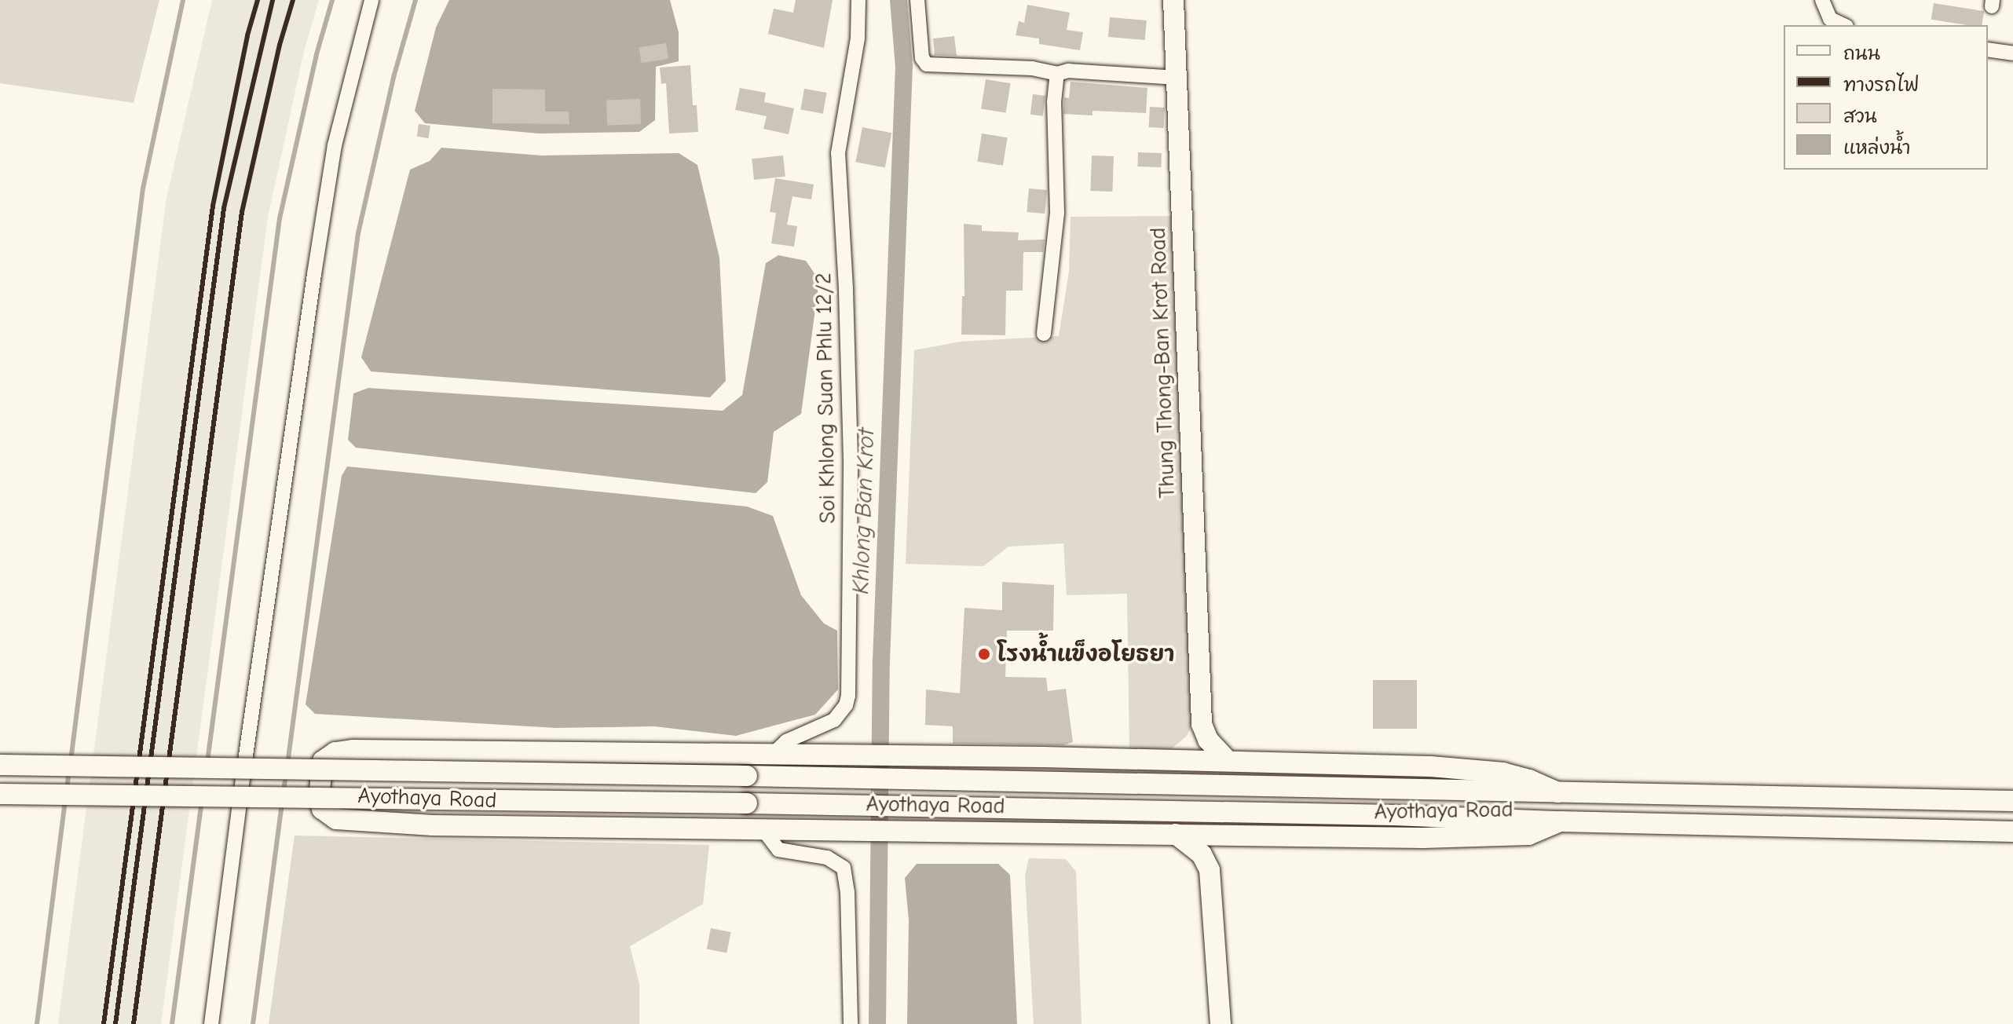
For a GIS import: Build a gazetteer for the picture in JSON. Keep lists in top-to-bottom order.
{
  "streets": {
    "main road": ["Thung Thong-Ban Krot Road", "Ayothaya Road"],
    "street": ["Soi Khlong Suan Phlu 12/2"]
  },
  "crossings": [
    ["Thung Thong-Ban Krot Road", "Ayothaya Road"],
    ["Soi Khlong Suan Phlu 12/2", "Ayothaya Road"]
  ],
  "water": ["Khlong Ban Krot"],
  "places": ["โรงน้ำแข็งอโยธยา"],
  "legend": [
    "ถนน",
    "ทางรถไฟ",
    "สวน",
    "แหล่งน้ำ"
  ]
}
